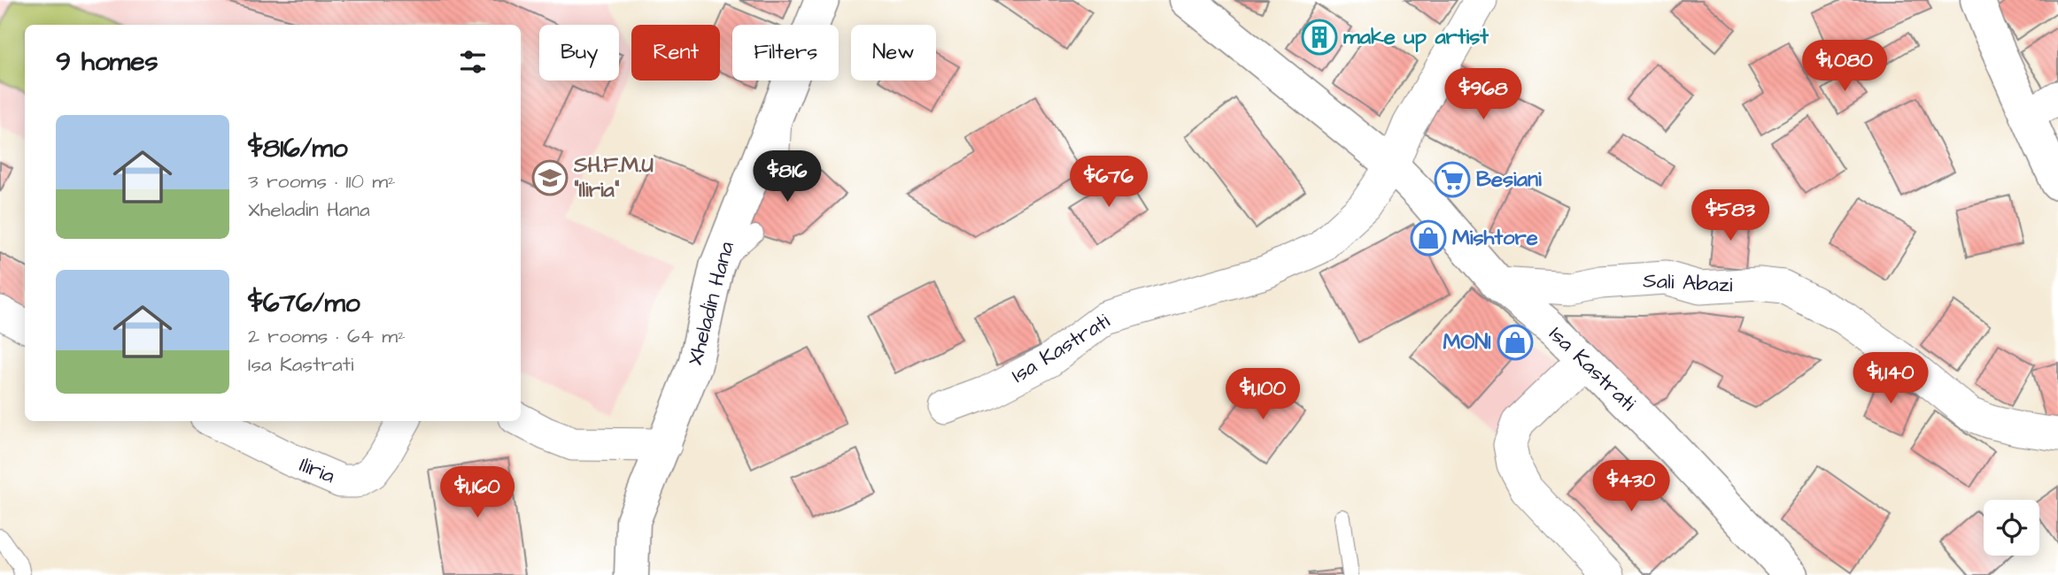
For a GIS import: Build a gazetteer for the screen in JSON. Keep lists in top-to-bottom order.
{
  "streets": {
    "street": [
      "Sali Abazi",
      "Xheladin Hana",
      "Isa Kastrati",
      "Iliria"
    ]
  },
  "crossings": [
    ["Sali Abazi", "Isa Kastrati"]
  ],
  "places": {
    "building": ["make up artist"],
    "school or university": ["SH.F.M.U \"Iliria\""],
    "supermarket": ["Besiani"],
    "shop": ["Mishtore", "MONI"]
  },
  "page": {
    "chip": [
      "Buy",
      "Rent",
      "Filters",
      "New"
    ],
    "heading": "9 homes",
    "price": [
      "$1,080",
      "$968",
      "$816",
      "$676",
      "$583",
      "$1,140",
      "$1,100",
      "$430",
      "$1,160"
    ],
    "list": [
      {
        "name": "$816/mo",
        "note": "3 rooms · 110 m² · Xheladin Hana"
      },
      {
        "name": "$676/mo",
        "note": "2 rooms · 64 m² · Isa Kastrati"
      }
    ]
  }
}
